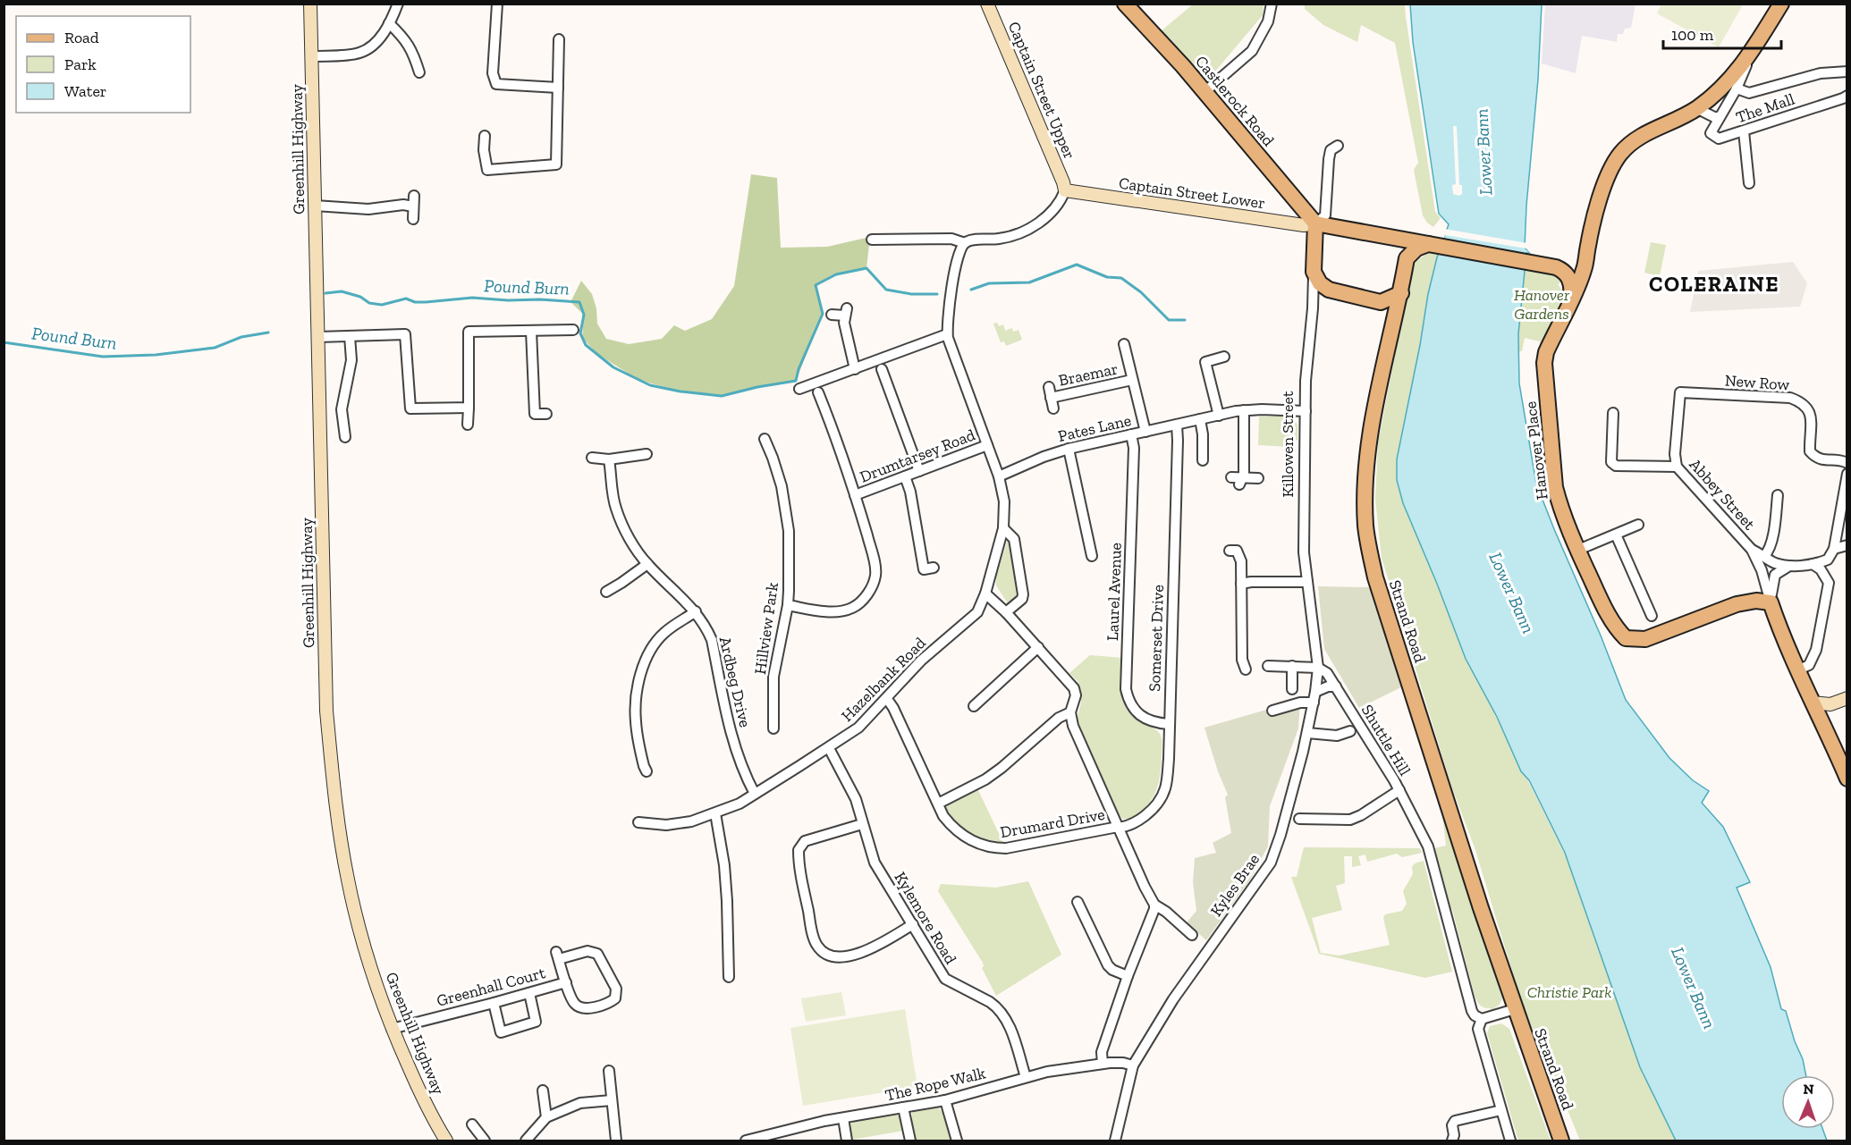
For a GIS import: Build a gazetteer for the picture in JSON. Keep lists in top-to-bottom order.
{
  "streets": {
    "main road": [
      "Captain Street Upper",
      "Castlerock Road",
      "Greenhill Highway",
      "Captain Street Lower",
      "Killowen Street",
      "Hanover Place",
      "Strand Road"
    ],
    "street": [
      "The Mall",
      "Braemar",
      "New Row",
      "Pates Lane",
      "Drumtarsey Road",
      "Abbey Street",
      "Laurel Avenue",
      "Hillview Park",
      "Somerset Drive",
      "Hazelbank Road",
      "Ardbeg Drive",
      "Shuttle Hill",
      "Drumard Drive",
      "Kyles Brae",
      "Kylemore Road",
      "Greenhall Court",
      "The Rope Walk"
    ]
  },
  "crossings": [
    ["Captain Street Upper", "Captain Street Lower"],
    ["Castlerock Road", "Captain Street Lower"],
    ["Castlerock Road", "Killowen Street"],
    ["Greenhill Highway", "Greenhall Court"],
    ["Captain Street Lower", "Killowen Street"],
    ["Braemar", "Pates Lane"],
    ["New Row", "Abbey Street"],
    ["Pates Lane", "Killowen Street"],
    ["Pates Lane", "Laurel Avenue"],
    ["Pates Lane", "Somerset Drive"],
    ["Pates Lane", "Hazelbank Road"],
    ["Killowen Street", "Shuttle Hill"],
    ["Killowen Street", "Kyles Brae"],
    ["Drumtarsey Road", "Hillview Park"],
    ["Drumtarsey Road", "Hazelbank Road"],
    ["Laurel Avenue", "Somerset Drive"],
    ["Somerset Drive", "Drumard Drive"],
    ["Hazelbank Road", "Ardbeg Drive"],
    ["Hazelbank Road", "Drumard Drive"],
    ["Hazelbank Road", "Kylemore Road"],
    ["Shuttle Hill", "Kyles Brae"],
    ["Kyles Brae", "The Rope Walk"],
    ["Kylemore Road", "The Rope Walk"]
  ],
  "districts": ["COLERAINE"],
  "water": ["Lower Bann", "Pound Burn"],
  "parks": ["Hanover Gardens", "Christie Park"],
  "legend": ["Road", "Park", "Water"],
  "scale_bar": "100 m",
  "north": "top"
}
